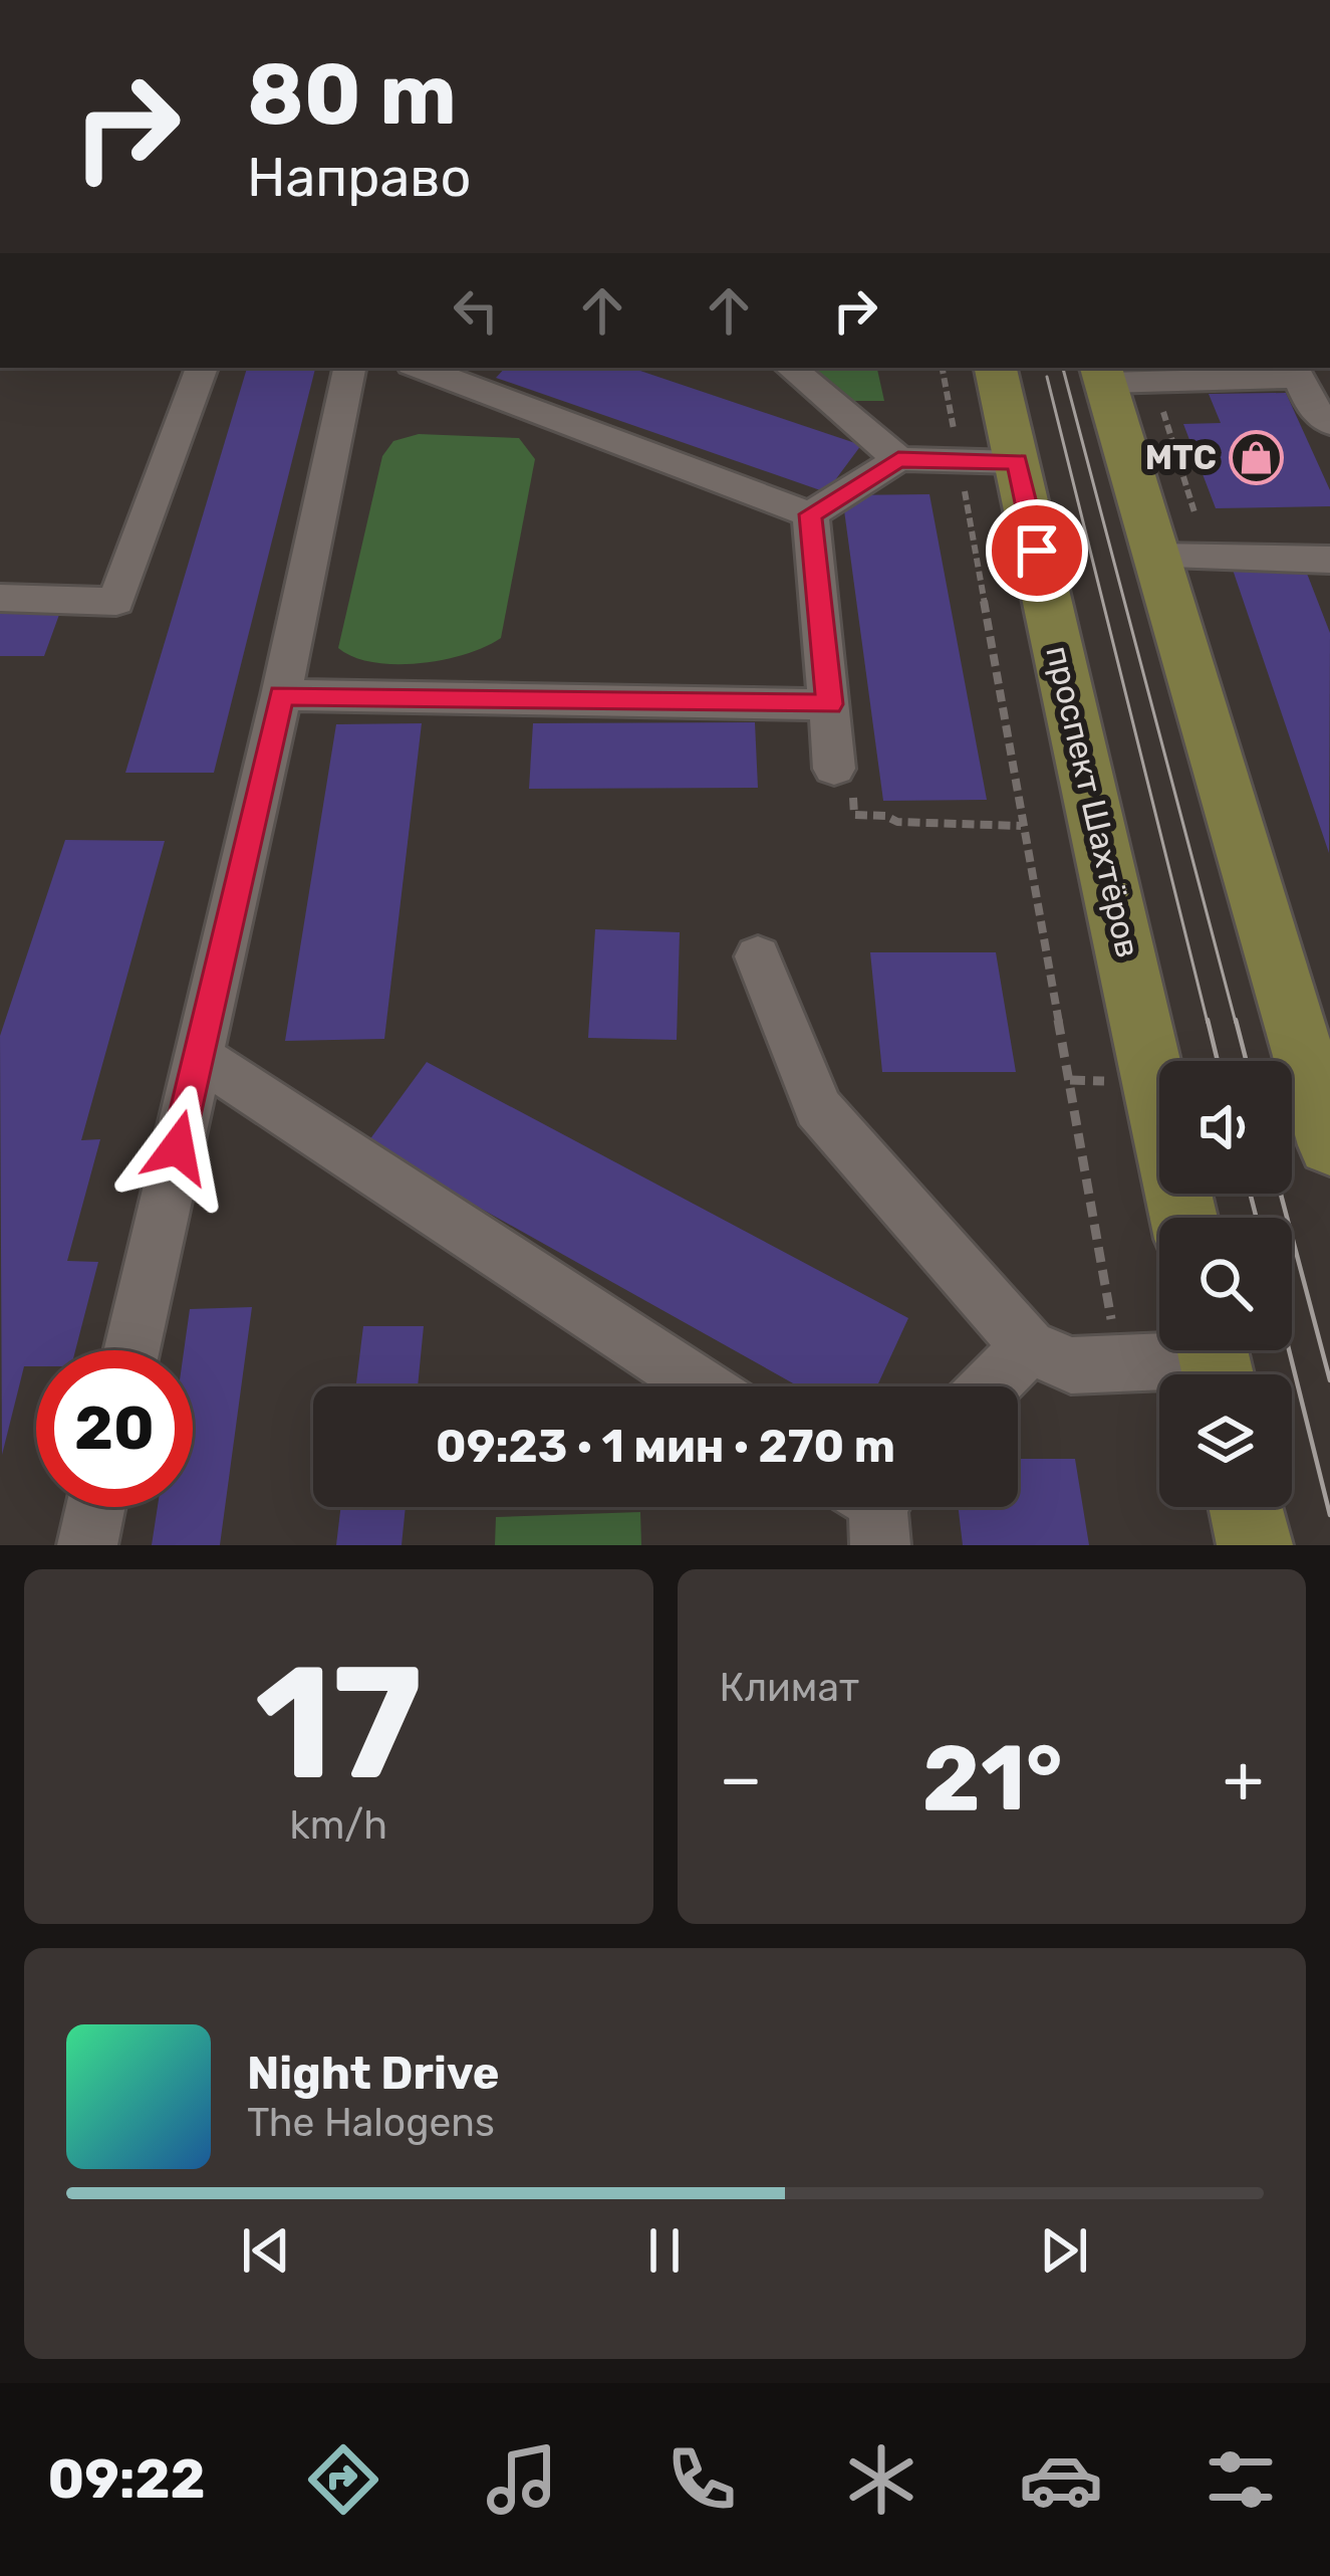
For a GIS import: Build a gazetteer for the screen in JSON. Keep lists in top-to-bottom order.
{
  "streets": {
    "main road": ["проспект Шахтёров"]
  },
  "places": {
    "shop": ["МТС"]
  },
  "page": {
    "turn": ["80 m", "Направо"],
    "limit": "20",
    "trip": "09:23 · 1 мин · 270 m",
    "tile": [
      ["17", "km/h"],
      "Климат"
    ],
    "heat": ["−", "21°", "+"],
    "song": ["Night Drive", "The Halogens"],
    "tabs": "09:22"
  }
}
